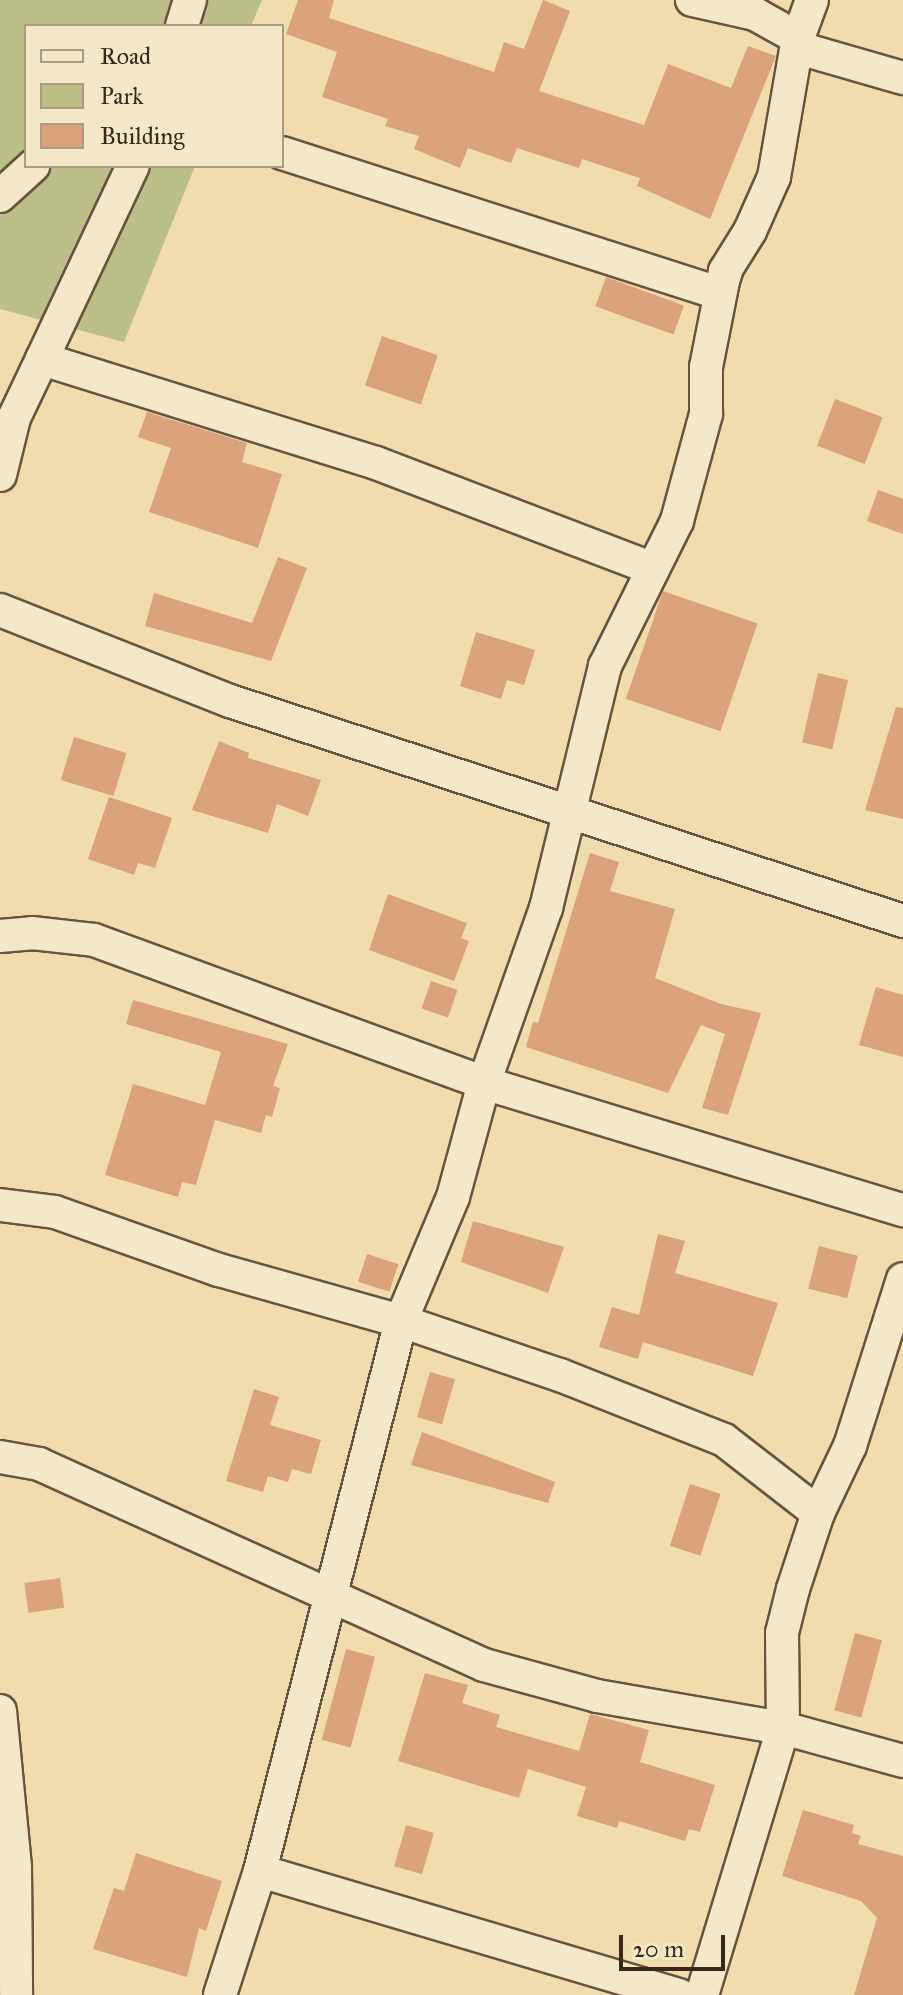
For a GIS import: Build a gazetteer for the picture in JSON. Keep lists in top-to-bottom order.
{
  "legend": ["Road", "Park", "Building"],
  "scale_bar": "20 m"
}
